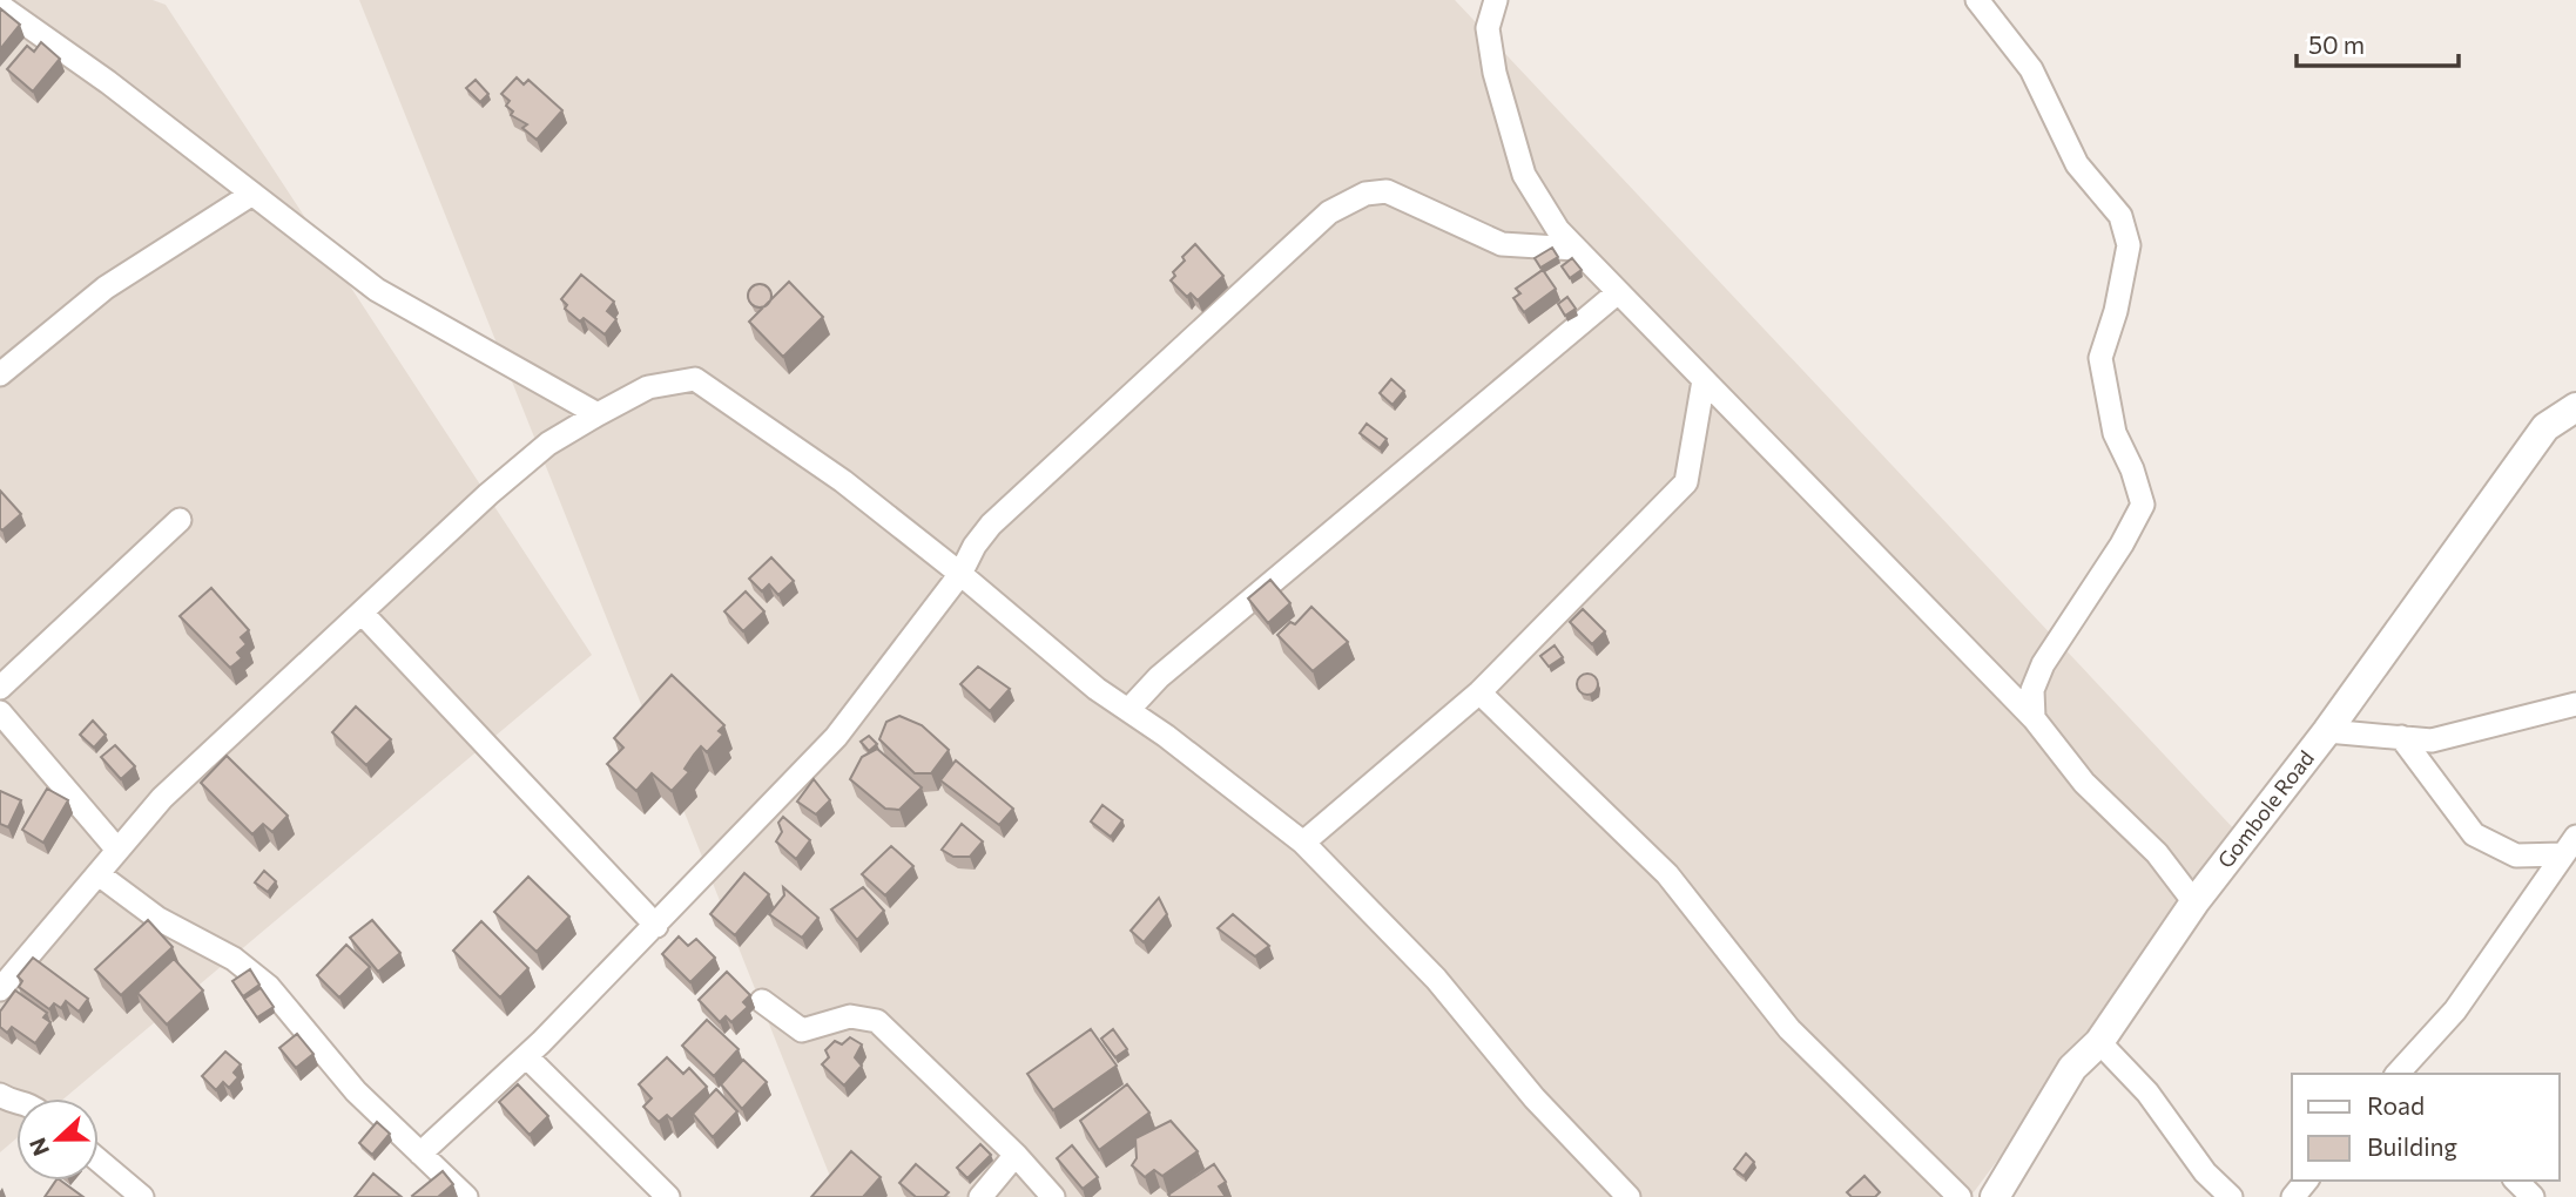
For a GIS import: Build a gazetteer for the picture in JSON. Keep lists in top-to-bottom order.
{
  "streets": {
    "street": ["Gombole Road"]
  },
  "legend": ["Road", "Building"],
  "scale_bar": "50 m",
  "north": "left"
}
